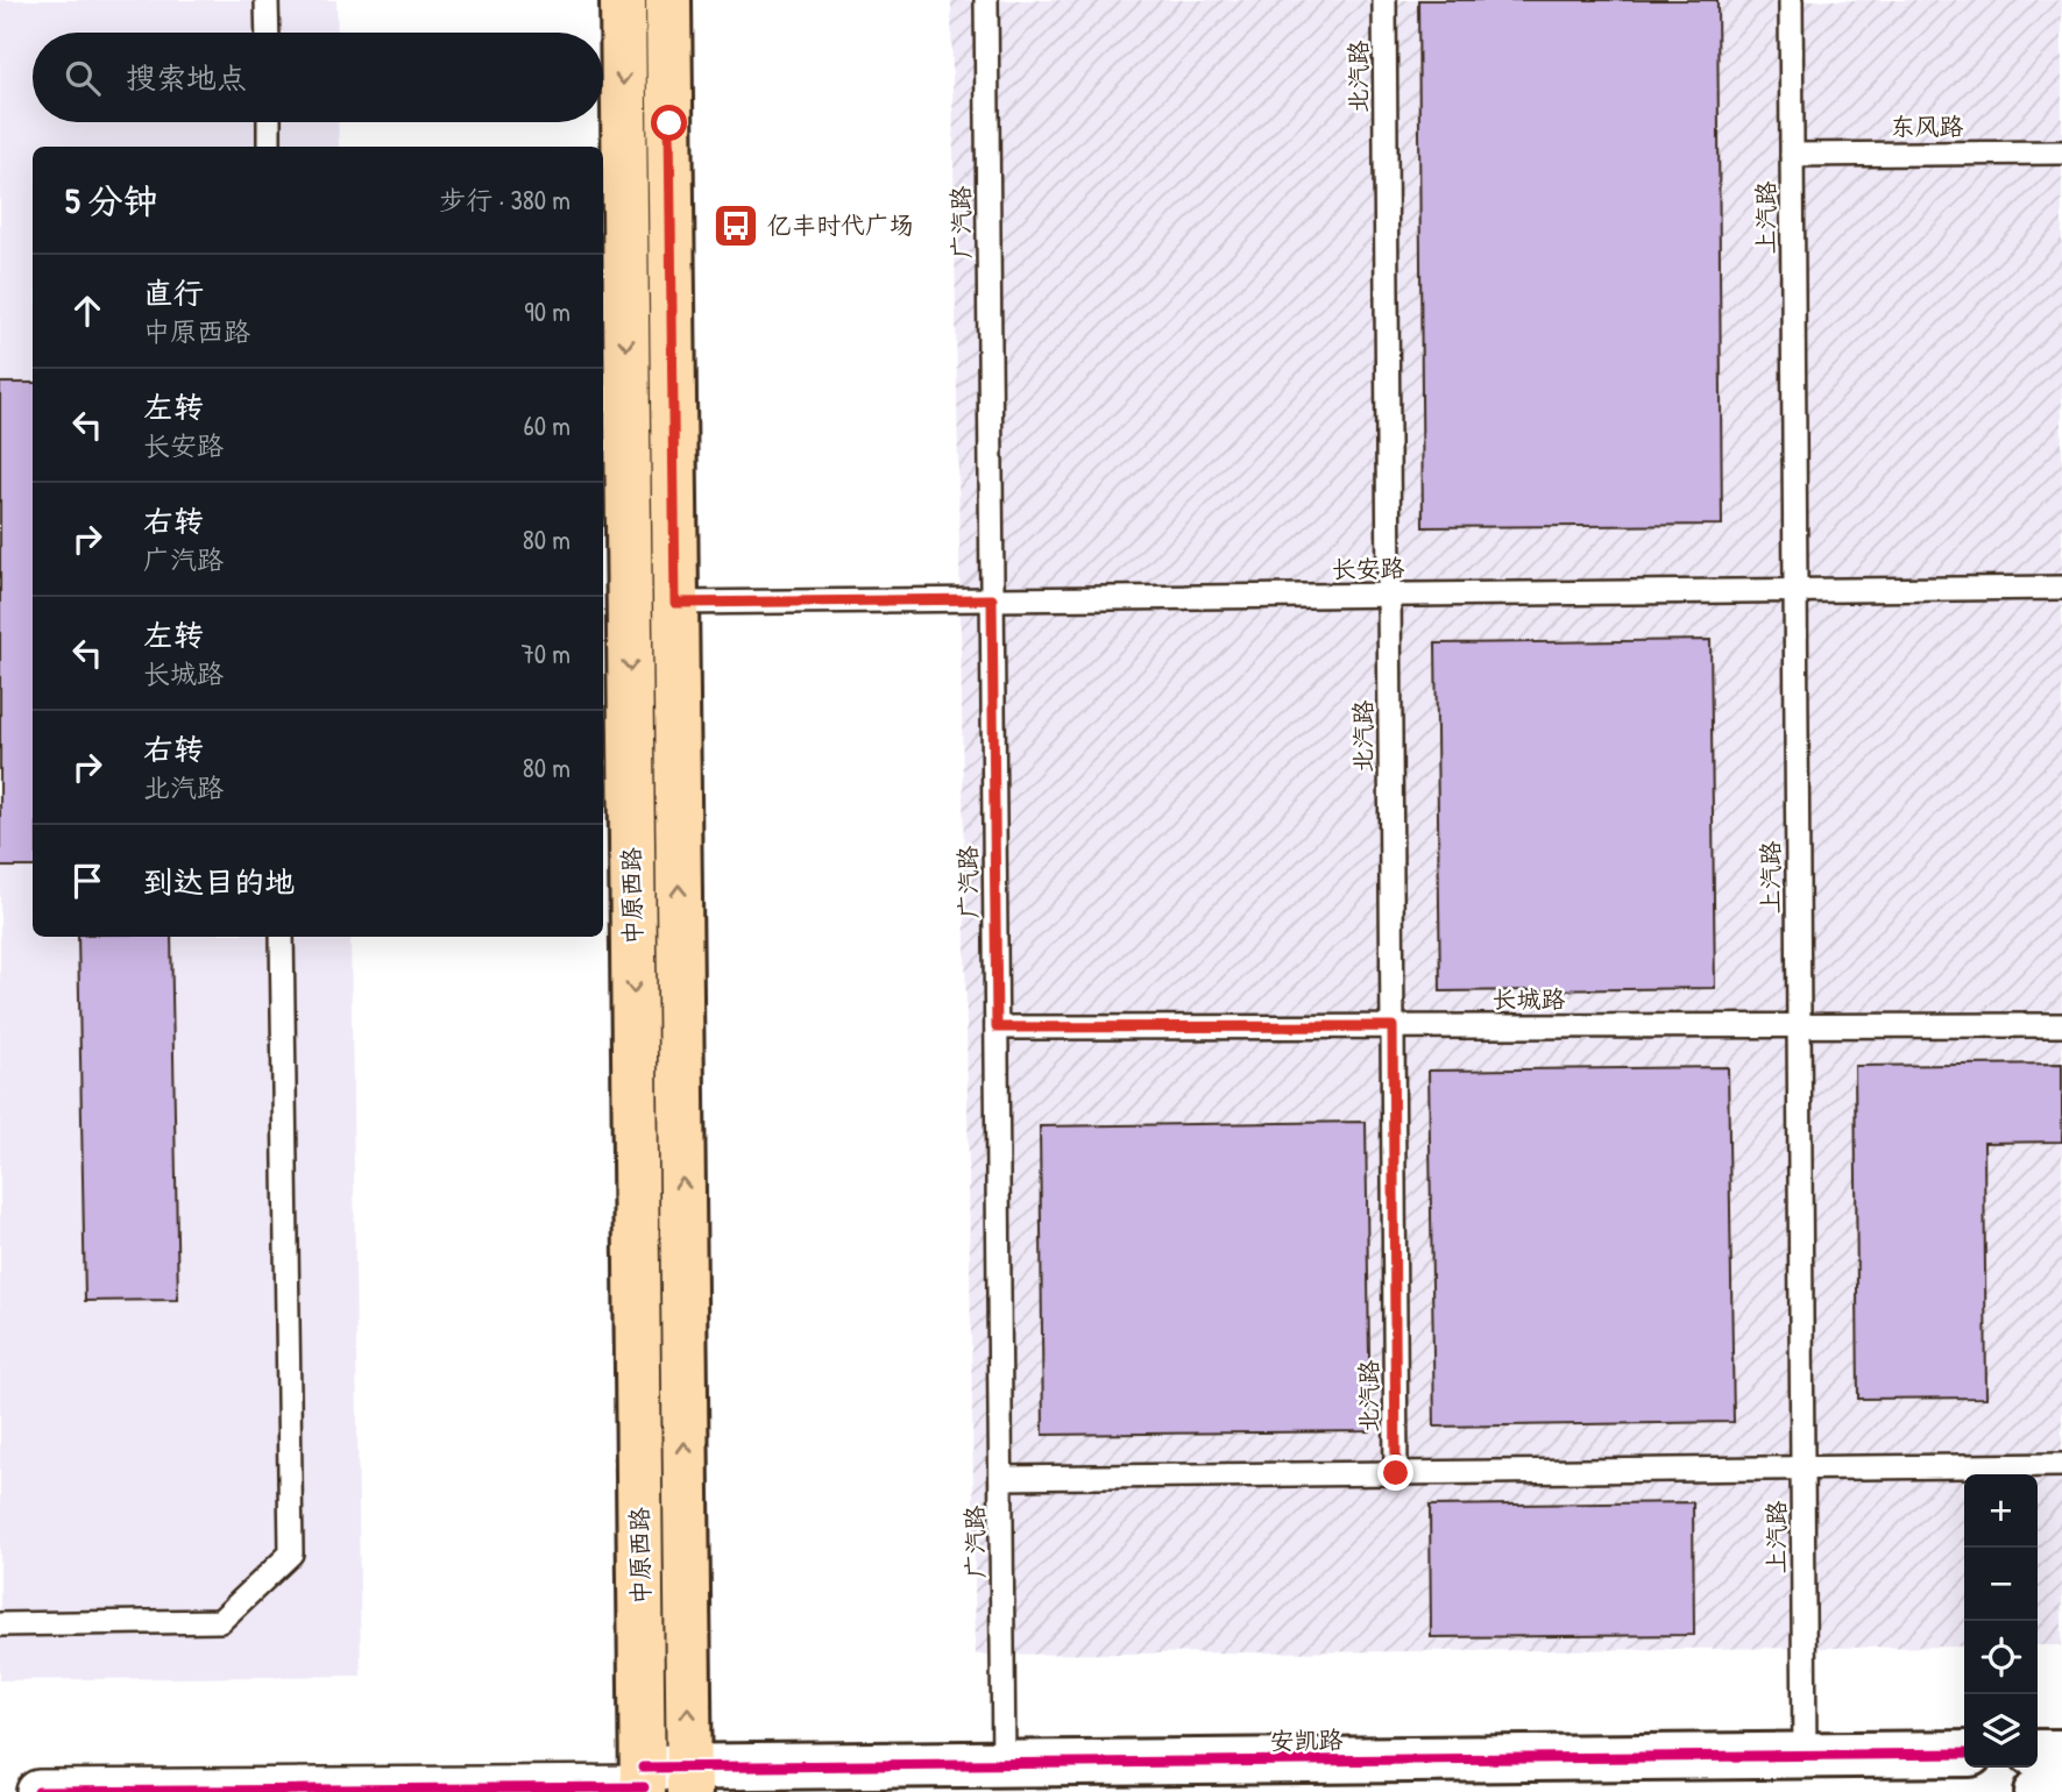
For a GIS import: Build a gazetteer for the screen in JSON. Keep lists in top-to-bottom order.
{
  "streets": {
    "main road": ["中原西路"],
    "street": ["安凯路"],
    "lane": [
      "北汽路",
      "东风路",
      "上汽路",
      "广汽路",
      "长安路",
      "长城路"
    ]
  },
  "crossings": [
    ["北汽路", "长安路"],
    ["北汽路", "长城路"],
    ["东风路", "上汽路"],
    ["上汽路", "长安路"],
    ["上汽路", "长城路"],
    ["上汽路", "安凯路"],
    ["广汽路", "长安路"],
    ["广汽路", "长城路"],
    ["广汽路", "安凯路"],
    ["长安路", "中原西路"],
    ["中原西路", "安凯路"]
  ],
  "places": {
    "bus stop": ["亿丰时代广场"]
  },
  "page": {
    "search": "搜索地点",
    "heading": ["5 分钟", "步行 · 380 m"],
    "list": [
      ["直行", "中原西路", "90 m"],
      ["左转", "长安路", "60 m"],
      ["右转", "广汽路", "80 m"],
      ["左转", "长城路", "70 m"],
      ["右转", "北汽路", "80 m"],
      "到达目的地"
    ],
    "map_buttons": ["+", "−"]
  }
}
